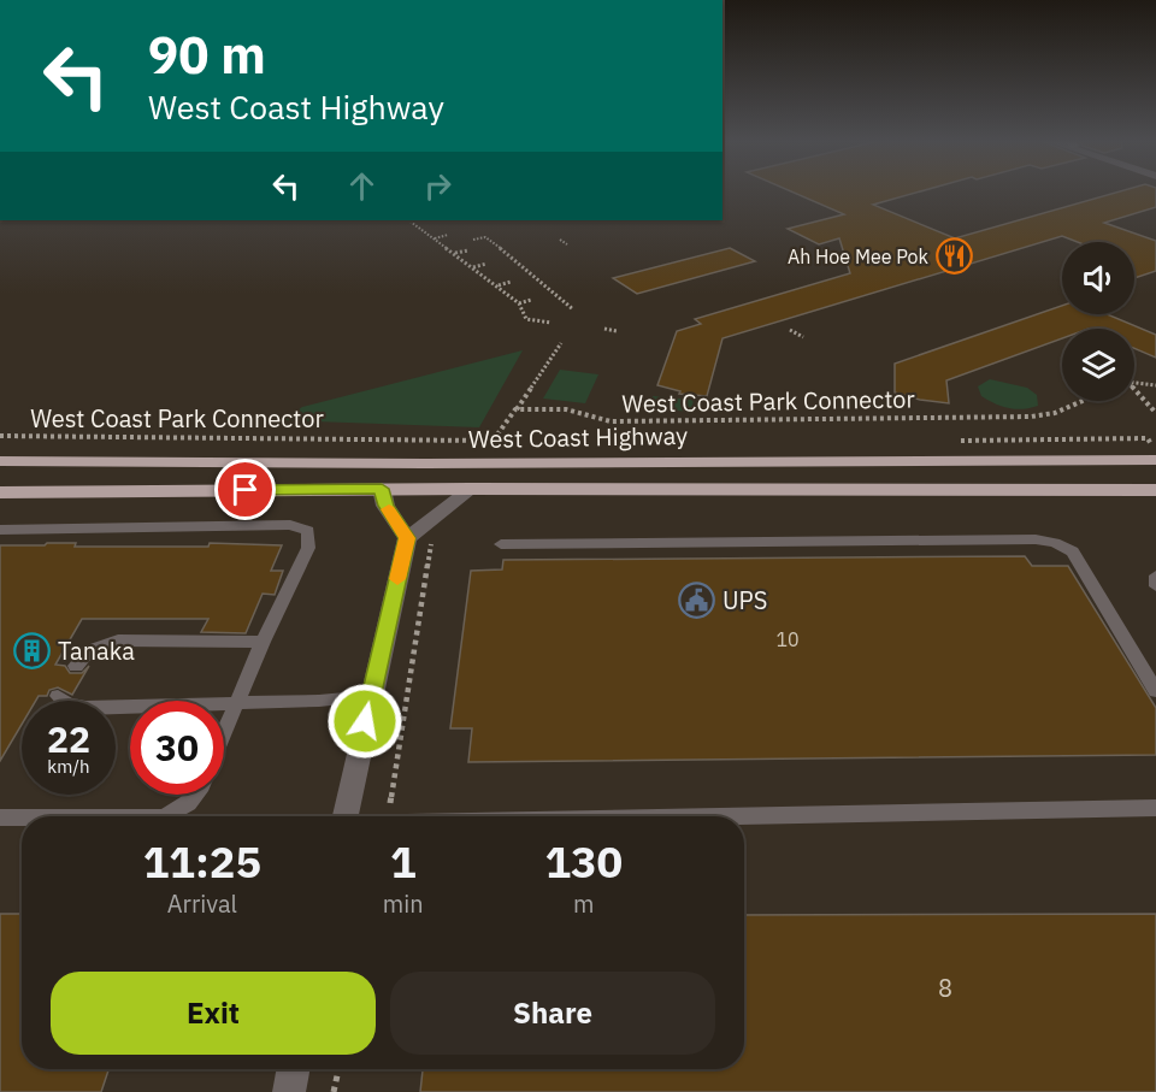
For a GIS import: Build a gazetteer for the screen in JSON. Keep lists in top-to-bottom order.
{
  "streets": {
    "highway": ["West Coast Highway"],
    "path": ["West Coast Park Connector"]
  },
  "places": {
    "restaurant": ["Ah Hoe Mee Pok"],
    "public building": ["UPS"],
    "building": ["Tanaka"]
  },
  "house_numbers": ["10", "8"],
  "page": {
    "turn": ["90 m", "West Coast Highway"],
    "speed": "22 km/h",
    "limit": "30",
    "eta": [
      "11:25",
      "Arrival",
      "1",
      "min",
      "130",
      "m"
    ],
    "buttons": ["Exit", "Share"]
  }
}
